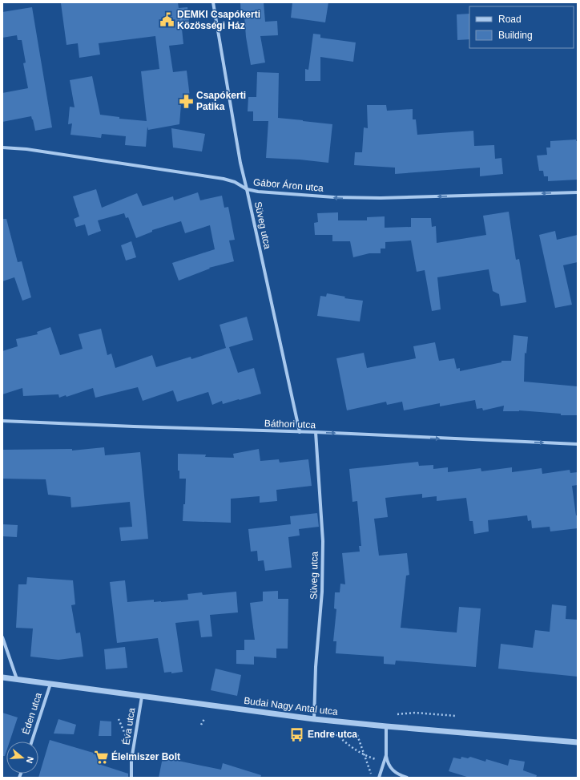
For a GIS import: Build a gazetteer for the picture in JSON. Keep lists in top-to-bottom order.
{
  "streets": {
    "street": [
      "Gábor Áron utca",
      "Süveg utca",
      "Báthori utca",
      "Budai Nagy Antal utca",
      "Éden utca",
      "Éva utca"
    ]
  },
  "crossings": [
    ["Gábor Áron utca", "Süveg utca"],
    ["Süveg utca", "Báthori utca"],
    ["Süveg utca", "Budai Nagy Antal utca"],
    ["Budai Nagy Antal utca", "Éden utca"],
    ["Budai Nagy Antal utca", "Éva utca"]
  ],
  "one_way": ["Gábor Áron utca", "Báthori utca"],
  "places": {
    "public building": ["DEMKI Csapókerti Közösségi Ház"],
    "pharmacy": ["Csapókerti Patika"],
    "bus stop": ["Endre utca"],
    "supermarket": ["Élelmiszer Bolt"]
  },
  "legend": ["Road", "Building"],
  "north": "right"
}
